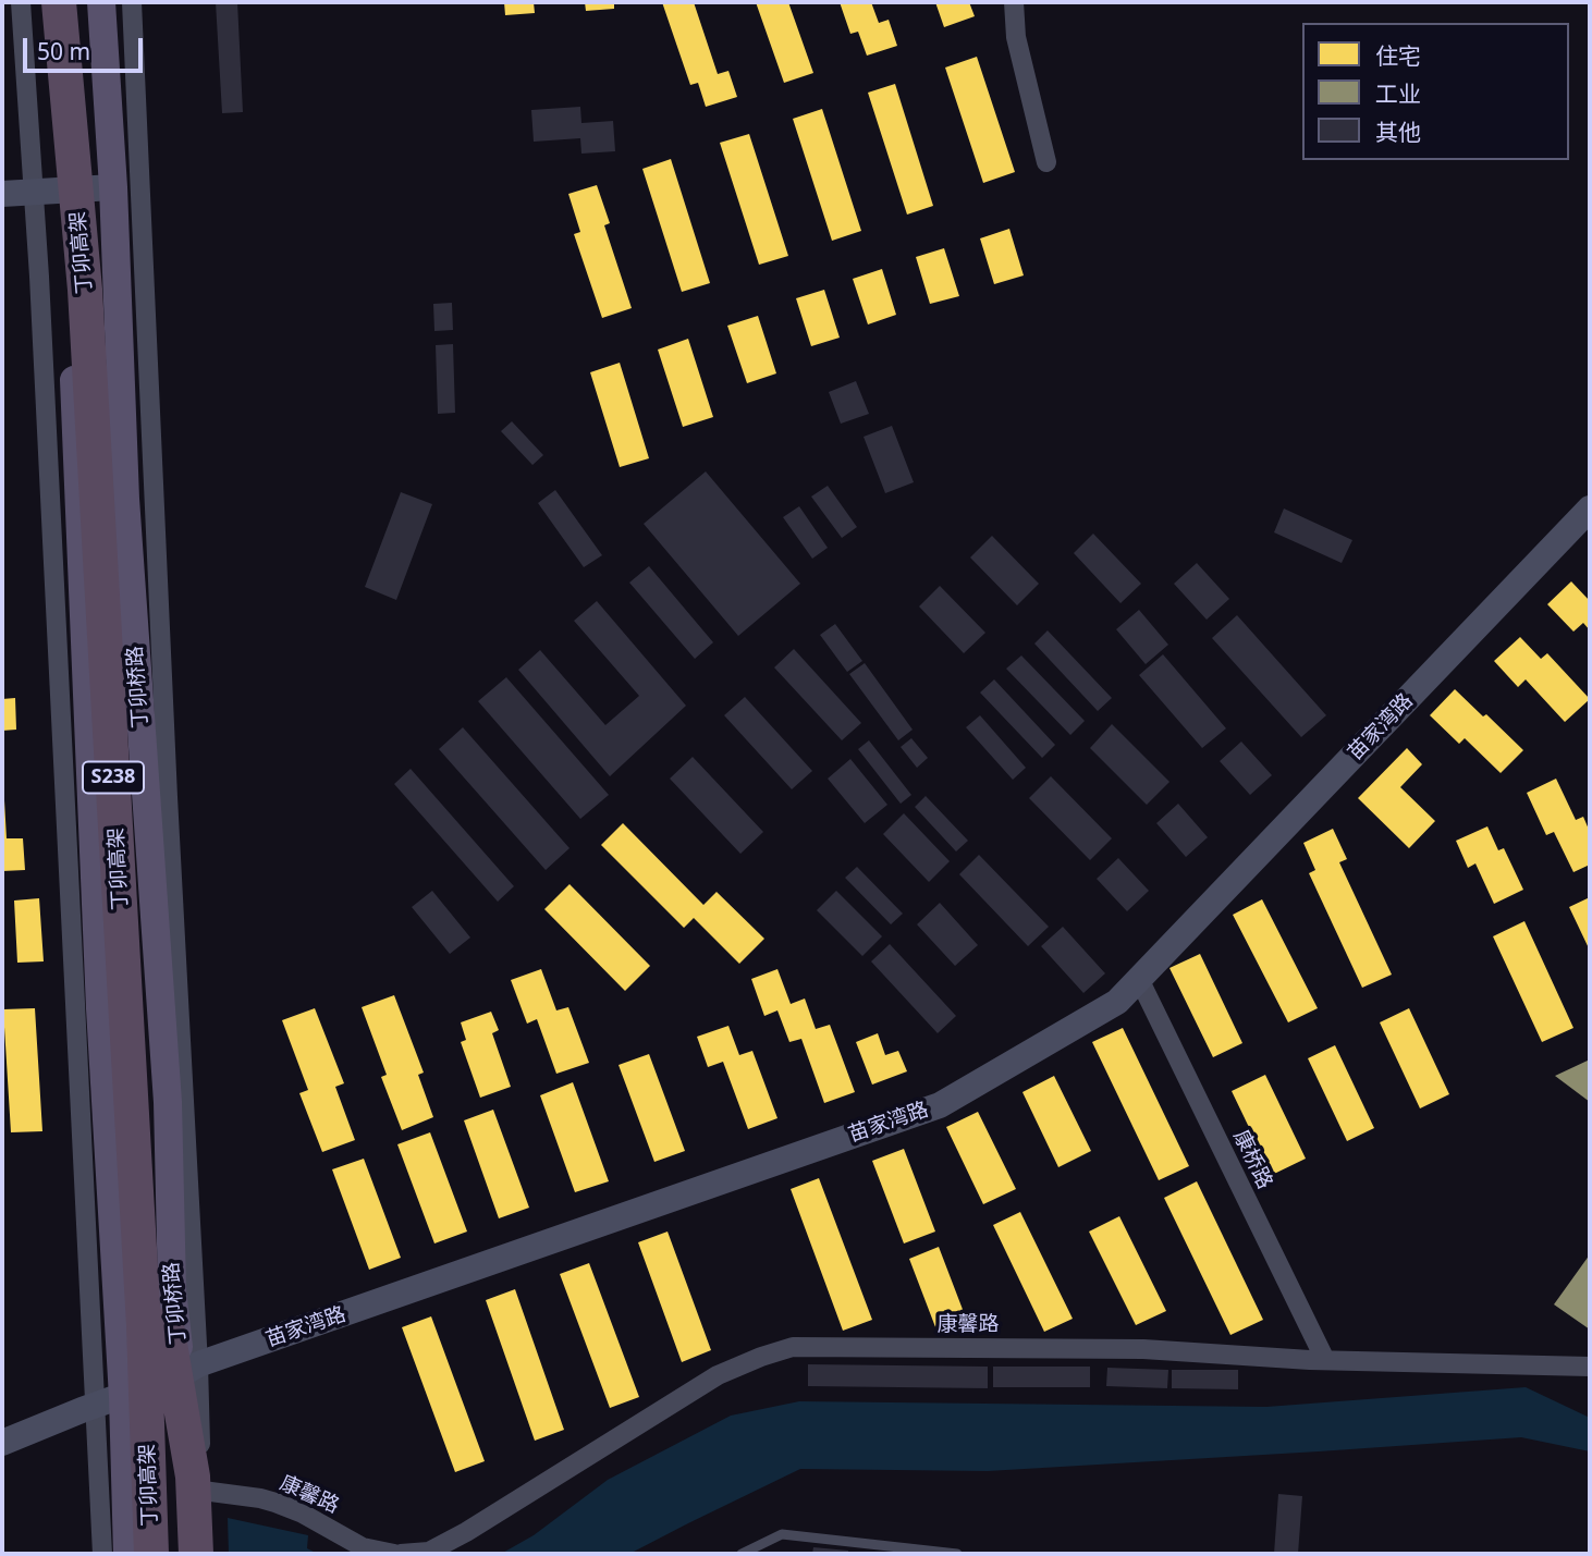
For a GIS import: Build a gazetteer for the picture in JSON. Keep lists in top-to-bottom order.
{
  "streets": {
    "highway": ["丁卯高架", "S238"],
    "main road": ["丁卯桥路"],
    "street": ["苗家湾路", "康桥路", "康馨路"]
  },
  "crossings": [
    ["丁卯高架", "丁卯桥路"],
    ["丁卯桥路", "苗家湾路"],
    ["苗家湾路", "S238"],
    ["苗家湾路", "康桥路"],
    ["康桥路", "康馨路"]
  ],
  "legend": ["住宅", "工业", "其他"],
  "scale_bar": "50 m"
}
